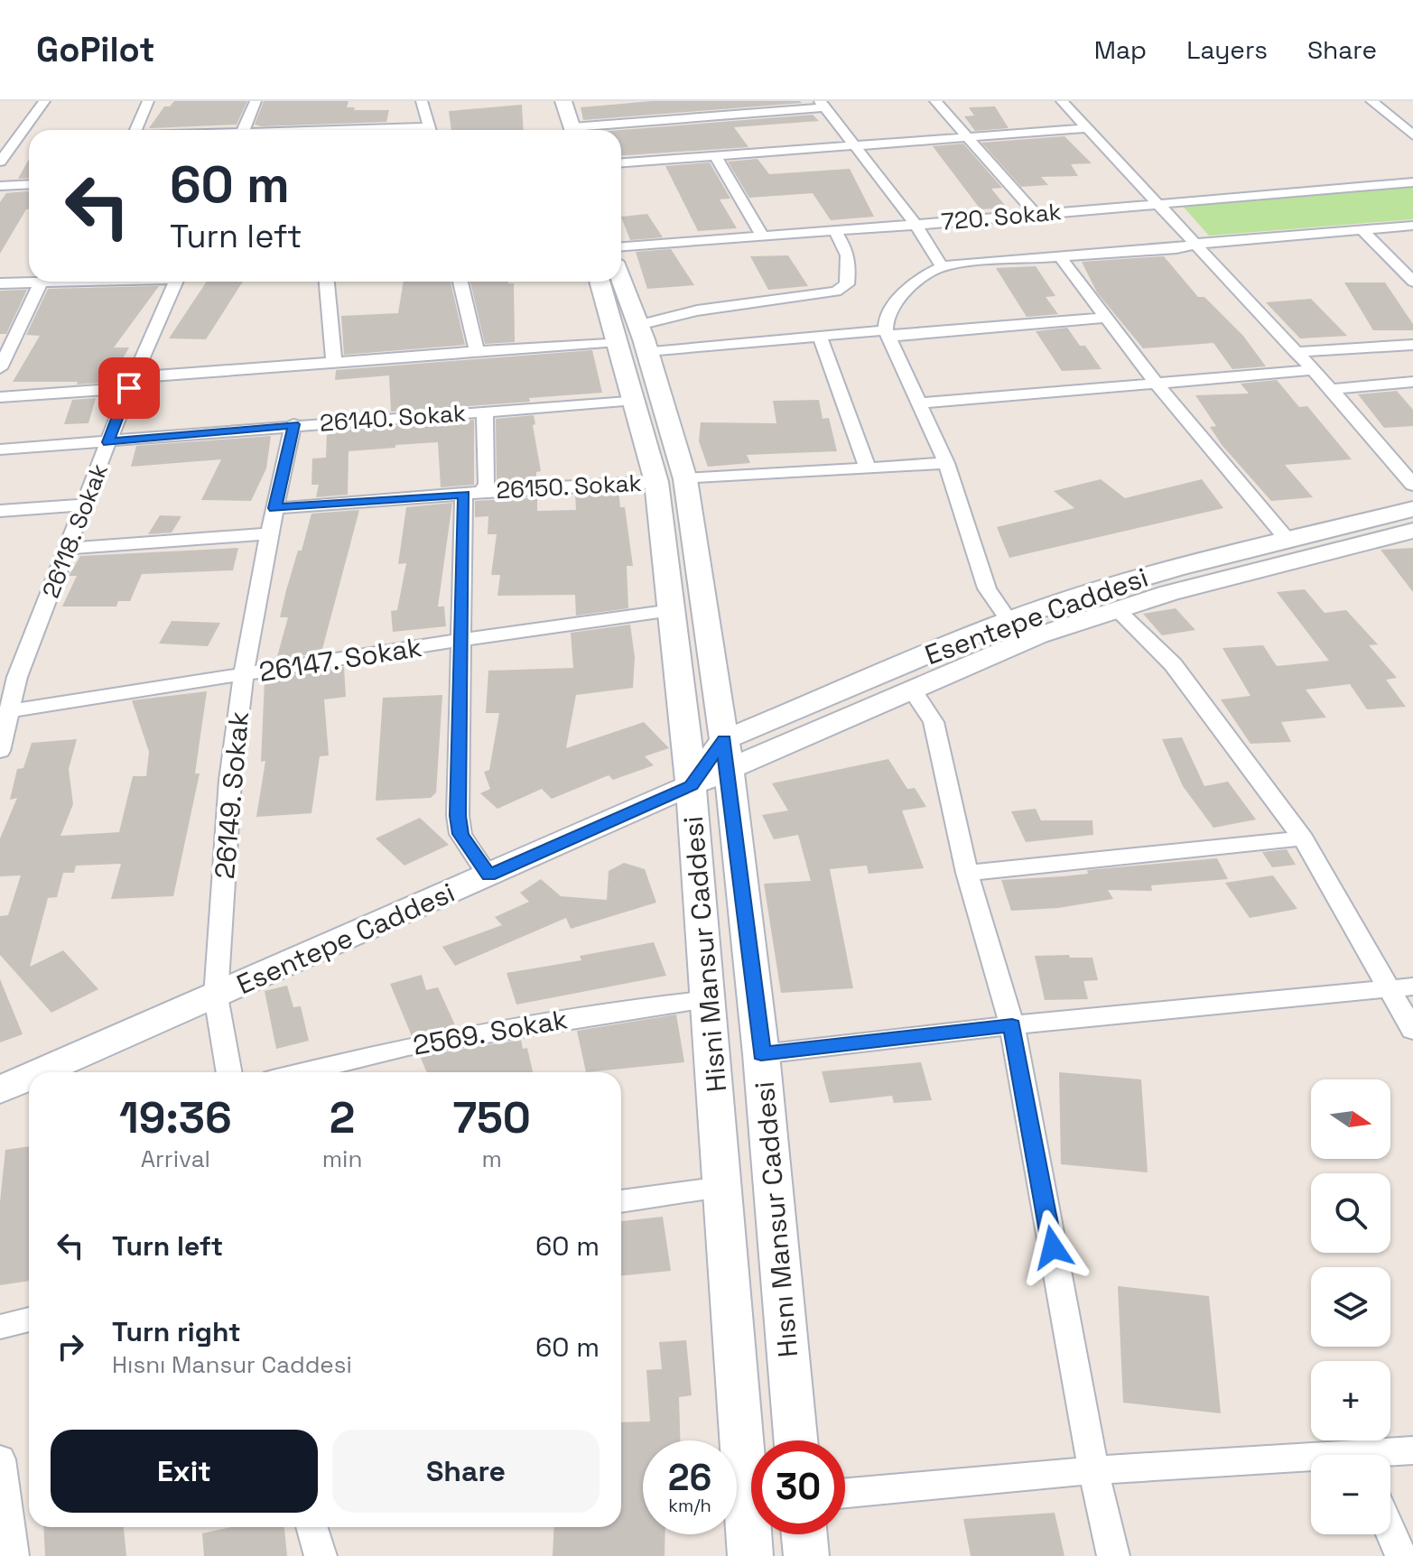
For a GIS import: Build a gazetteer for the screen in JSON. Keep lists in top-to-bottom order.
{
  "streets": {
    "main road": ["Esentepe Caddesi", "Hisni Mansur Caddesi", "Hısnı Mansur Caddesi"],
    "street": [
      "720. Sokak",
      "26140. Sokak",
      "26150. Sokak",
      "26118. Sokak",
      "26147. Sokak",
      "26149. Sokak",
      "2569. Sokak"
    ]
  },
  "crossings": [
    ["26140. Sokak", "26118. Sokak"],
    ["26140. Sokak", "26149. Sokak"],
    ["26140. Sokak", "Hisni Mansur Caddesi"],
    ["26150. Sokak", "26149. Sokak"],
    ["26150. Sokak", "Hisni Mansur Caddesi"],
    ["26150. Sokak", "Hısnı Mansur Caddesi"],
    ["26118. Sokak", "26147. Sokak"],
    ["Esentepe Caddesi", "26149. Sokak"],
    ["Esentepe Caddesi", "Hisni Mansur Caddesi"],
    ["Esentepe Caddesi", "Hısnı Mansur Caddesi"],
    ["26147. Sokak", "26149. Sokak"],
    ["26147. Sokak", "Hisni Mansur Caddesi"],
    ["Hisni Mansur Caddesi", "2569. Sokak"],
    ["Hisni Mansur Caddesi", "Hısnı Mansur Caddesi"]
  ],
  "north": "right",
  "page": {
    "header": "GoPilot",
    "nav": ["Map", "Layers", "Share"],
    "turn": ["60 m", "Turn left"],
    "eta": [
      "19:36",
      "Arrival",
      "2",
      "min",
      "750",
      "m"
    ],
    "map_buttons": ["+", "−"],
    "list": [
      {
        "name": "Turn left",
        "value": "60 m"
      },
      {
        "name": "Turn right",
        "note": "Hısnı Mansur Caddesi",
        "value": "60 m"
      }
    ],
    "buttons": ["Exit", "Share"],
    "speed": "26 km/h",
    "limit": "30"
  }
}
